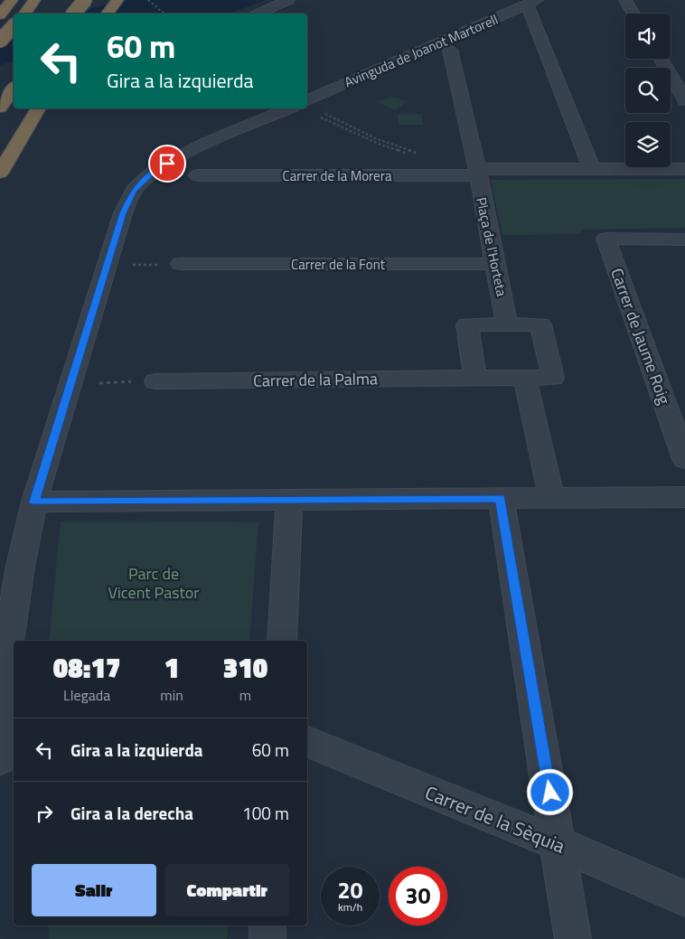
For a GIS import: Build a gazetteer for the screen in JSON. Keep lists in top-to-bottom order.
{
  "streets": {
    "street": [
      "Avinguda de Joanot Martorell",
      "Carrer de la Morera",
      "Plaça de l'Horteta",
      "Carrer de la Font",
      "Carrer de Jaume Roig",
      "Carrer de la Palma",
      "Carrer de la Sèquia"
    ]
  },
  "crossings": [
    ["Carrer de la Morera", "Plaça de l'Horteta"],
    ["Plaça de l'Horteta", "Carrer de la Font"]
  ],
  "parks": ["Parc de Vicent Pastor"],
  "page": {
    "turn": ["60 m", "Gira a la izquierda"],
    "eta": [
      "08:17",
      "Llegada",
      "1",
      "min",
      "310",
      "m"
    ],
    "list": [
      {
        "name": "Gira a la izquierda",
        "value": "60 m"
      },
      {
        "name": "Gira a la derecha",
        "value": "100 m"
      }
    ],
    "buttons": ["Salir", "Compartir"],
    "speed": "20 km/h",
    "limit": "30"
  }
}
